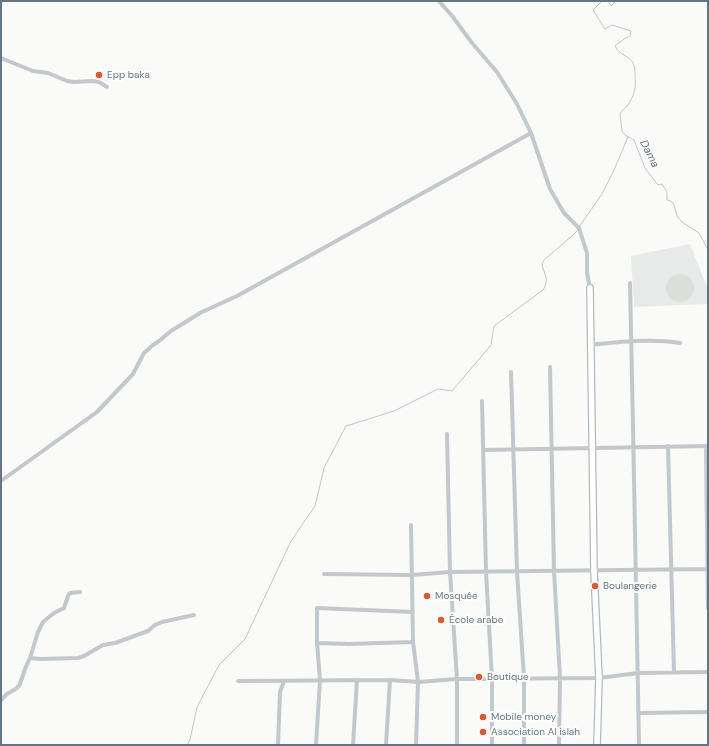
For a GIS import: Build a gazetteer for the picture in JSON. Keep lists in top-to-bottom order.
{
  "water": ["Dama"],
  "places": [
    "Epp baka",
    "Boulangerie",
    "Mosquée",
    "École arabe",
    "Boutique",
    "Mobile money",
    "Association Al islah"
  ]
}
